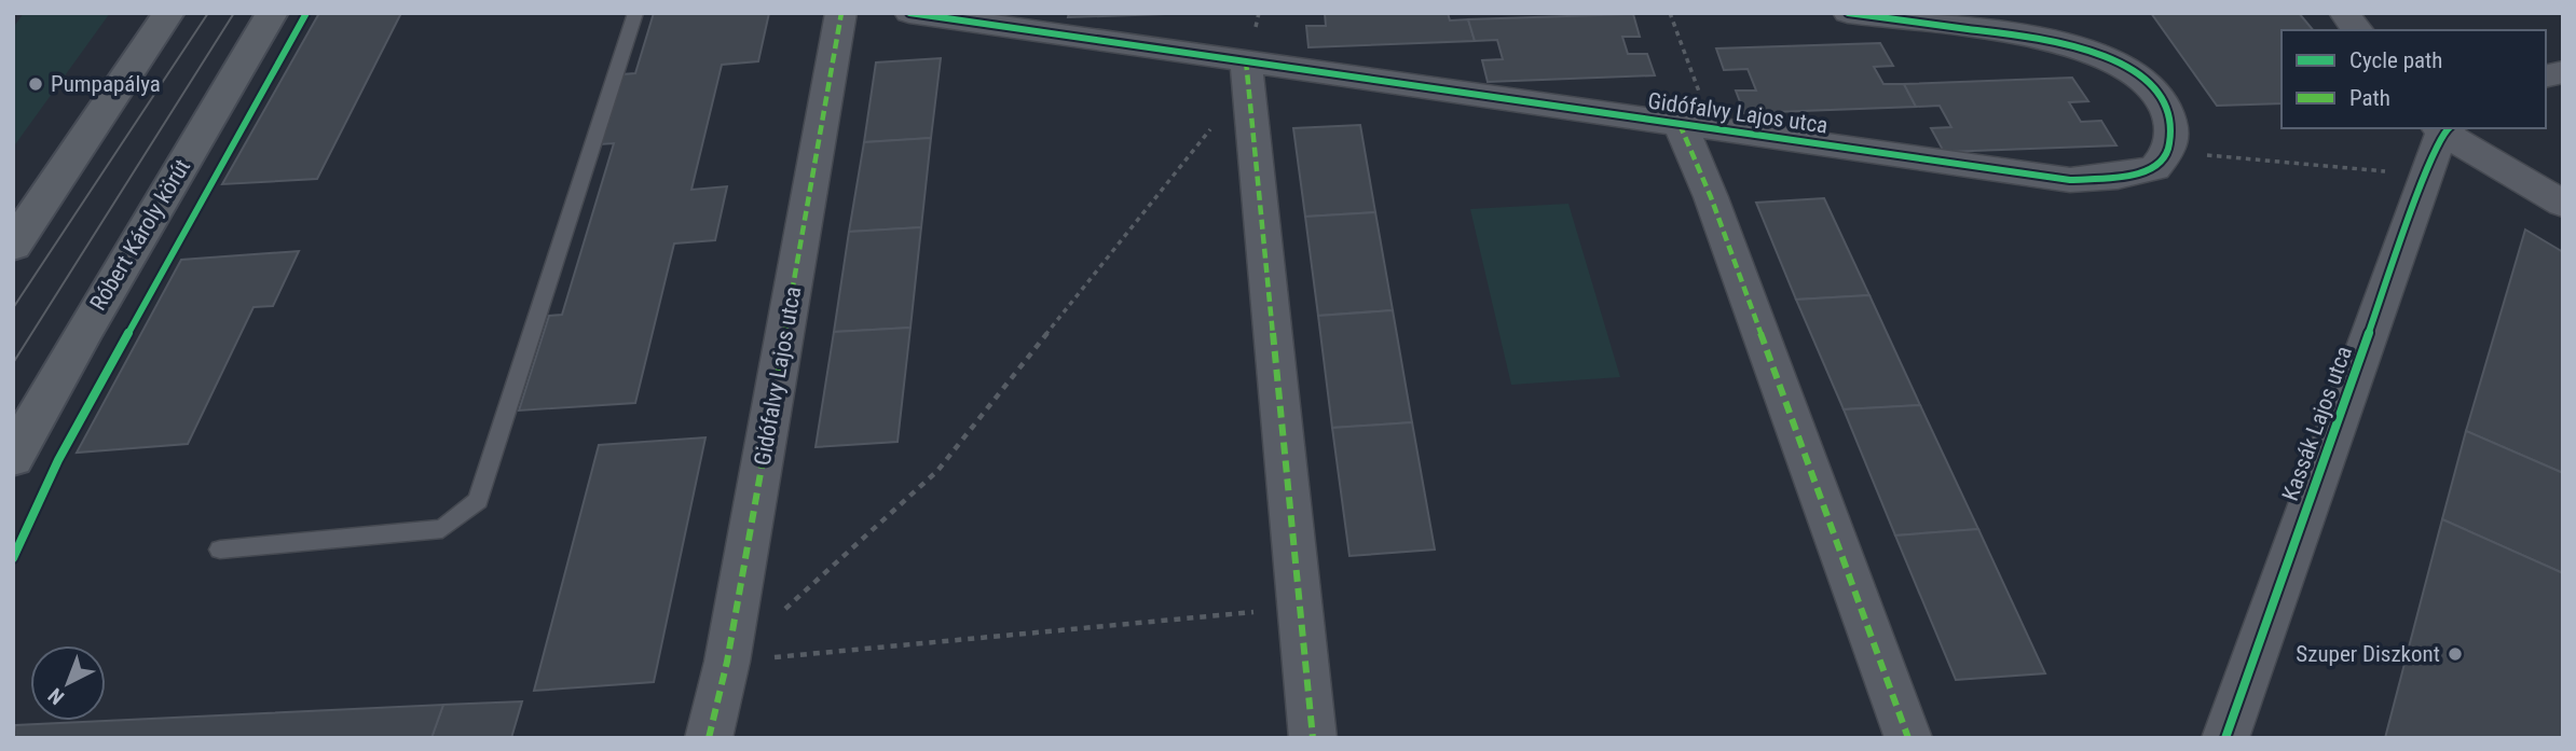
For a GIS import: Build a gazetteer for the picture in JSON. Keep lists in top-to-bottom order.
{
  "streets": {
    "main road": ["Róbert Károly körút"],
    "street": ["Gidófalvy Lajos utca", "Kassák Lajos utca"]
  },
  "places": ["Pumpapálya", "Szuper Diszkont"],
  "legend": ["Cycle path", "Path"],
  "north": "bottom left"
}
